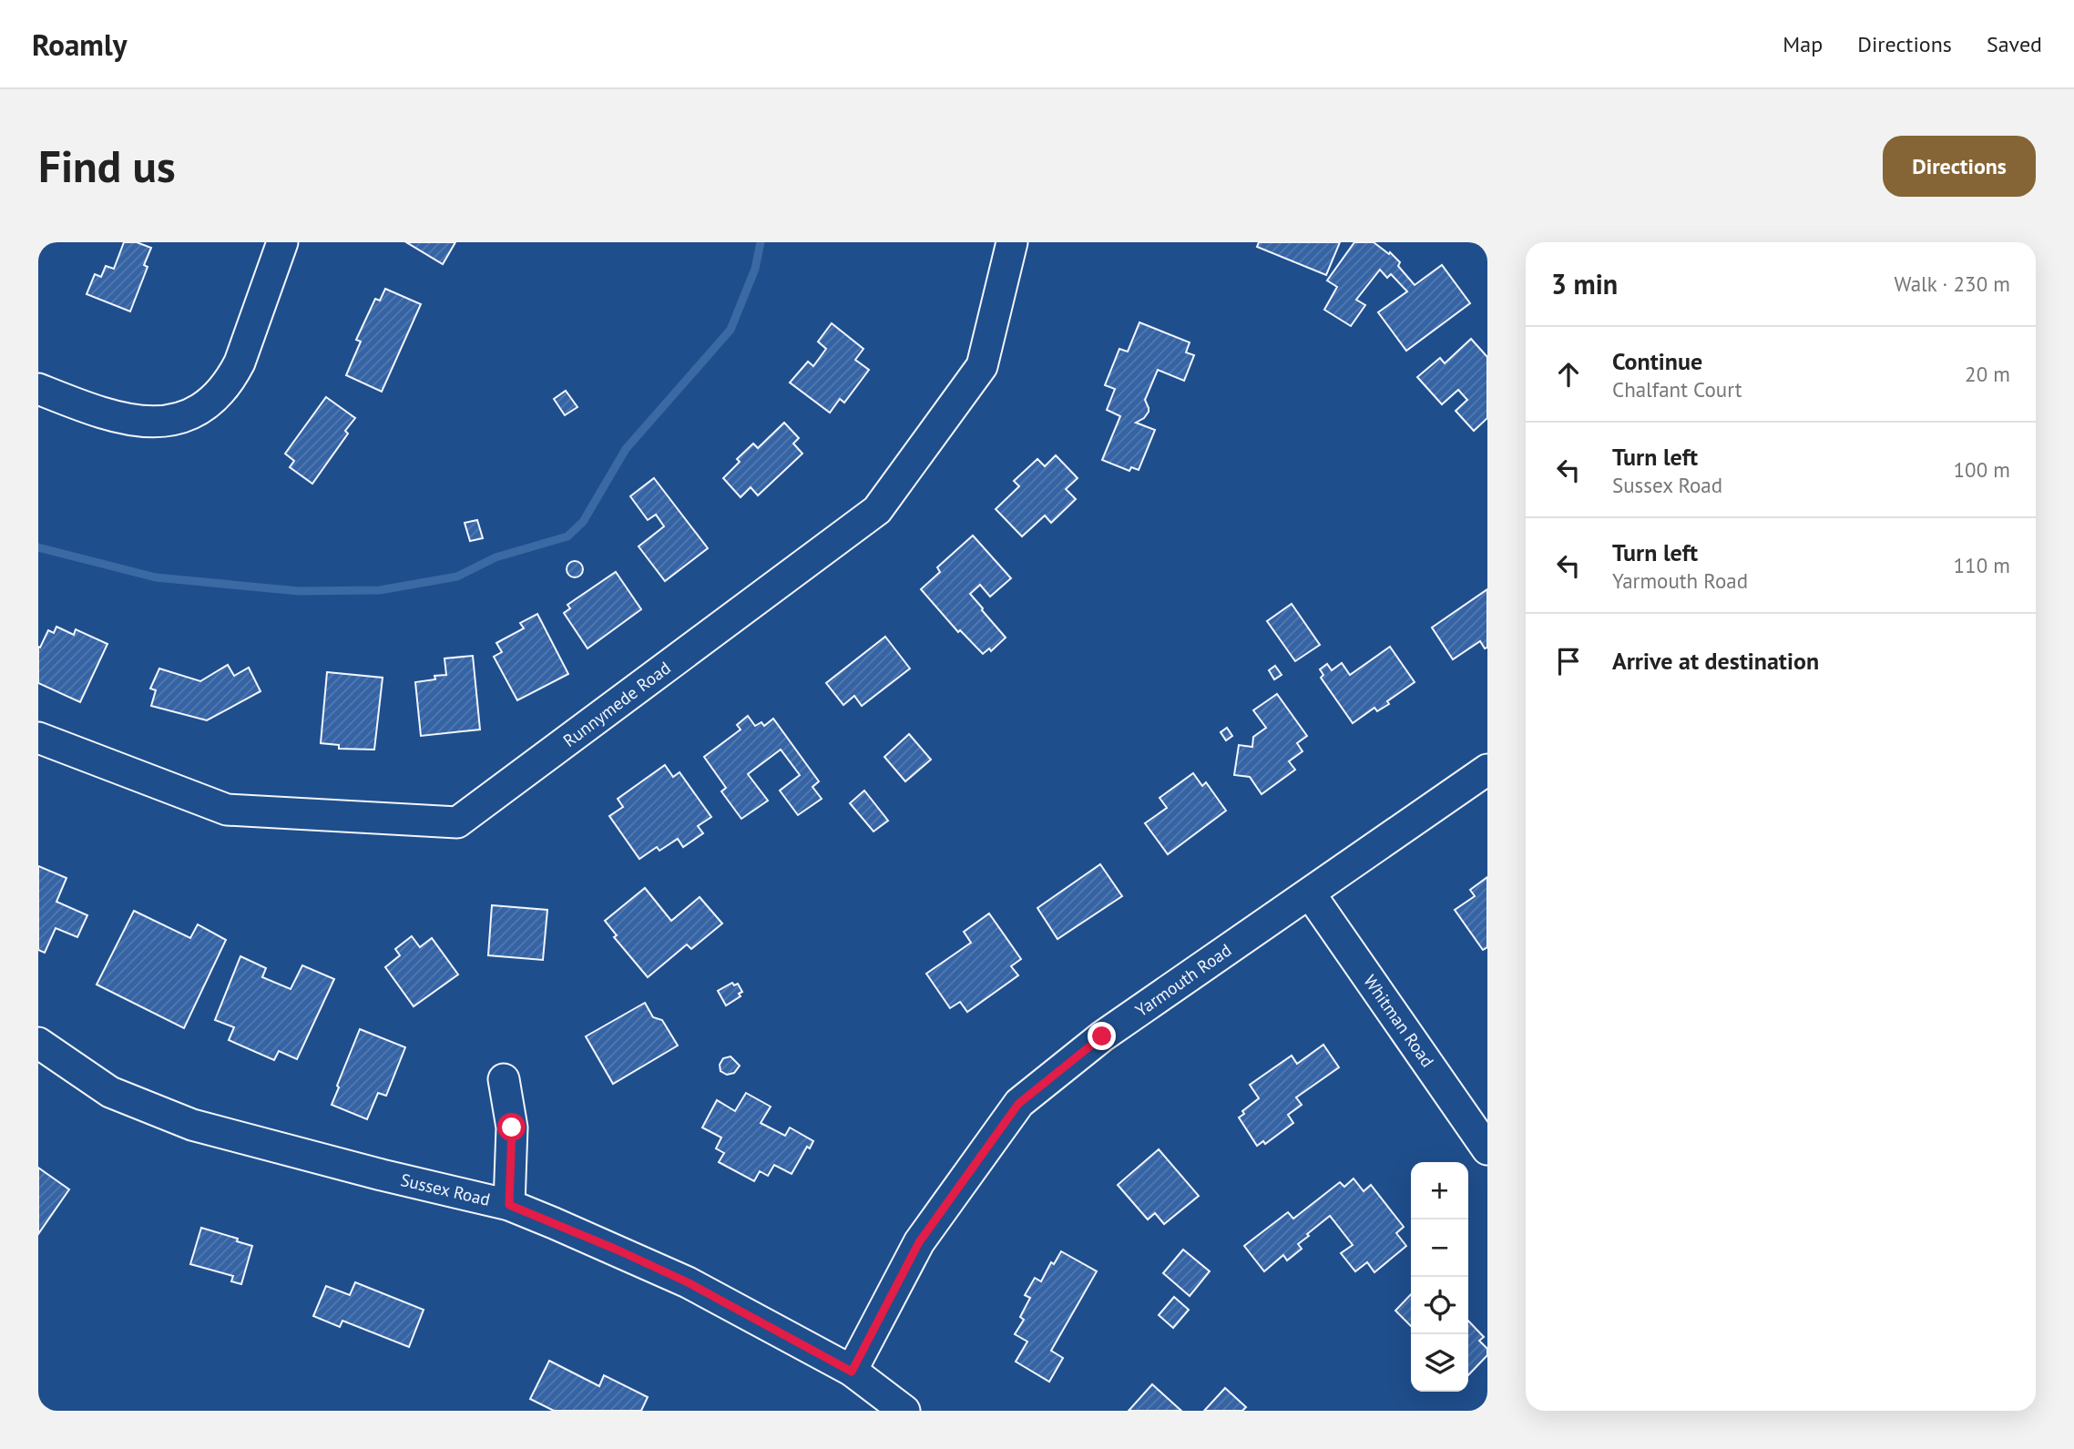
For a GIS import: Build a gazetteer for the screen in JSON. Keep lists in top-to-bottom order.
{
  "streets": {
    "street": [
      "Runnymede Road",
      "Yarmouth Road",
      "Whitman Road",
      "Sussex Road"
    ]
  },
  "crossings": [
    ["Yarmouth Road", "Whitman Road"],
    ["Yarmouth Road", "Sussex Road"]
  ],
  "page": {
    "header": "Roamly",
    "nav": ["Map", "Directions", "Saved"],
    "buttons": "Directions",
    "title": "Find us",
    "heading": ["3 min", "Walk · 230 m"],
    "list": [
      ["Continue", "Chalfant Court", "20 m"],
      ["Turn left", "Sussex Road", "100 m"],
      ["Turn left", "Yarmouth Road", "110 m"],
      "Arrive at destination"
    ],
    "map_buttons": ["+", "−"]
  }
}
